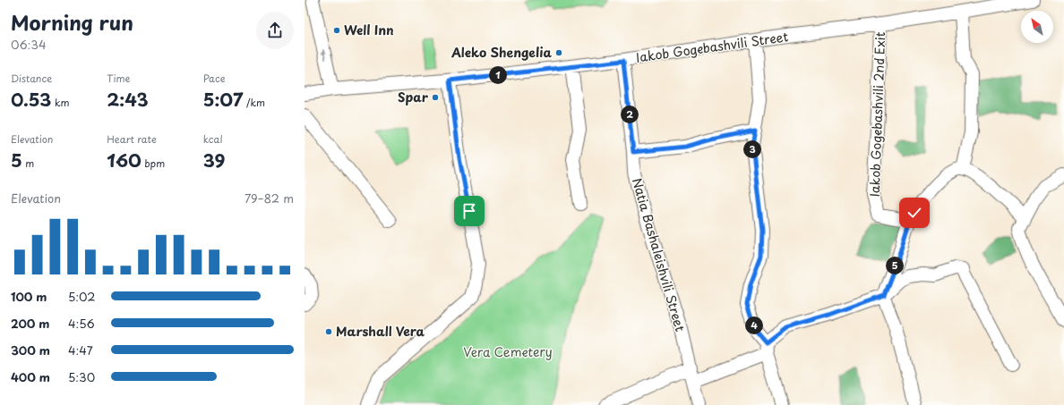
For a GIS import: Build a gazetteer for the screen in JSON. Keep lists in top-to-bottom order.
{
  "streets": {
    "street": ["Iakob Gogebashvili Street", "Iakob Gogebashvili 2nd Exit", "Natia Bashaleishvili Street"]
  },
  "crossings": [
    ["Iakob Gogebashvili Street", "Iakob Gogebashvili 2nd Exit"],
    ["Iakob Gogebashvili Street", "Natia Bashaleishvili Street"]
  ],
  "parks": ["Vera Cemetery"],
  "places": [
    "Well Inn",
    "Aleko Shengelia",
    "Spar",
    "Marshall Vera"
  ],
  "north": "top left",
  "page": {
    "heading": ["Morning run", "06:34"],
    "stats": [
      ["Distance", "0.53 km"],
      ["Time", "2:43"],
      ["Pace", "5:07 /km"],
      ["Elevation", "5 m"],
      ["Heart rate", "160 bpm"],
      ["kcal", "39"]
    ],
    "pins": [
      "1",
      "2",
      "3",
      "5",
      "4"
    ],
    "chart": ["Elevation", "79–82 m"],
    "list": [
      {
        "name": "100 m",
        "note": "5:02"
      },
      {
        "name": "200 m",
        "note": "4:56"
      },
      {
        "name": "300 m",
        "note": "4:47"
      },
      {
        "name": "400 m",
        "note": "5:30"
      }
    ]
  }
}
